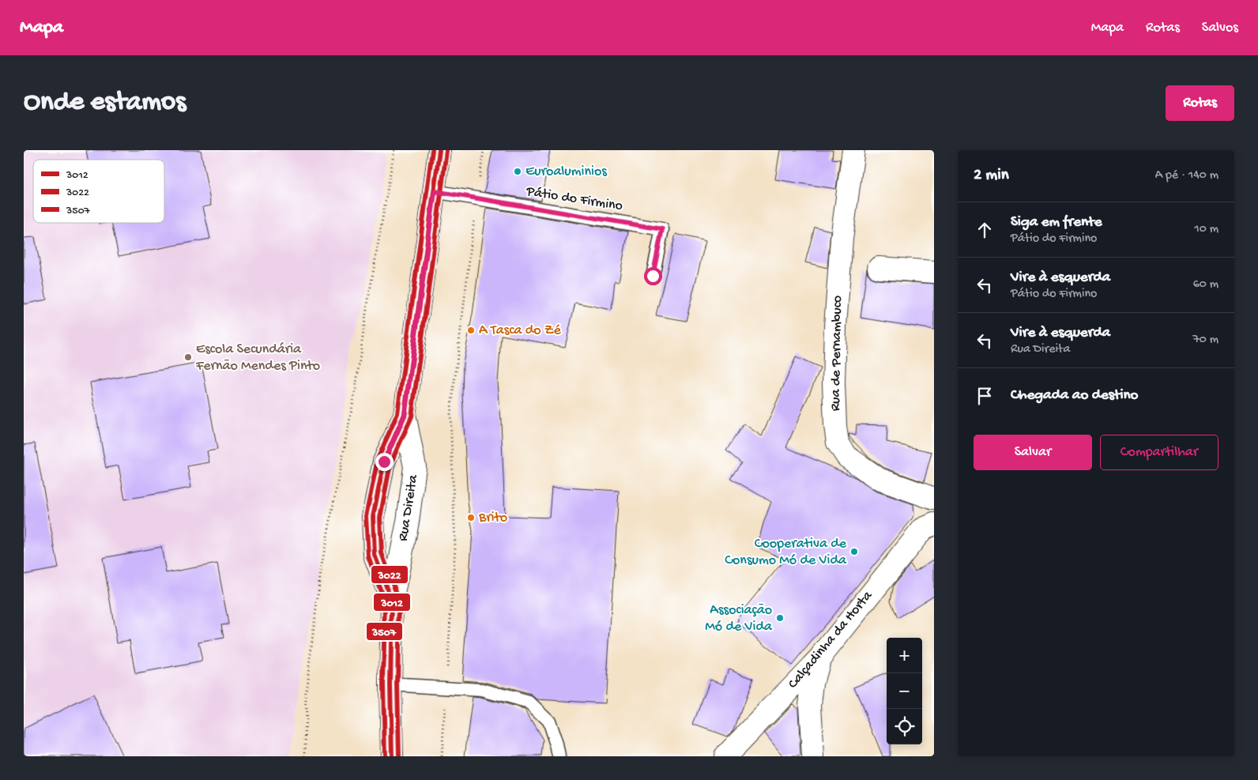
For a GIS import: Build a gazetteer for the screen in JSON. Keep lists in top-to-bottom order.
{
  "streets": {
    "street": ["Rua de Pernambuco", "Rua Direita", "Calçadinha da Horta"],
    "lane": ["Pátio do Firmino"]
  },
  "crossings": [
    ["Pátio do Firmino", "Rua Direita"]
  ],
  "places": [
    "Euroaluminios",
    "A Tasca do Zé",
    "Escola Secundária Fernão Mendes Pinto",
    "Brito",
    "Cooperativa de Consumo Mó de Vida",
    "Associação Mó de Vida"
  ],
  "lines": ["transit line 3012", "transit line 3507", "transit line 3022"],
  "legend": ["3012", "3022", "3507"],
  "page": {
    "header": "Mapa",
    "nav": ["Mapa", "Rotas", "Salvos"],
    "buttons": [
      "Rotas",
      ["Salvar", "Compartilhar"]
    ],
    "title": "Onde estamos",
    "heading": ["2 min", "A pé · 140 m"],
    "list": [
      ["Siga em frente", "Pátio do Firmino", "10 m"],
      ["Vire à esquerda", "Pátio do Firmino", "60 m"],
      ["Vire à esquerda", "Rua Direita", "70 m"],
      "Chegada ao destino"
    ],
    "map_buttons": ["+", "−"]
  }
}
